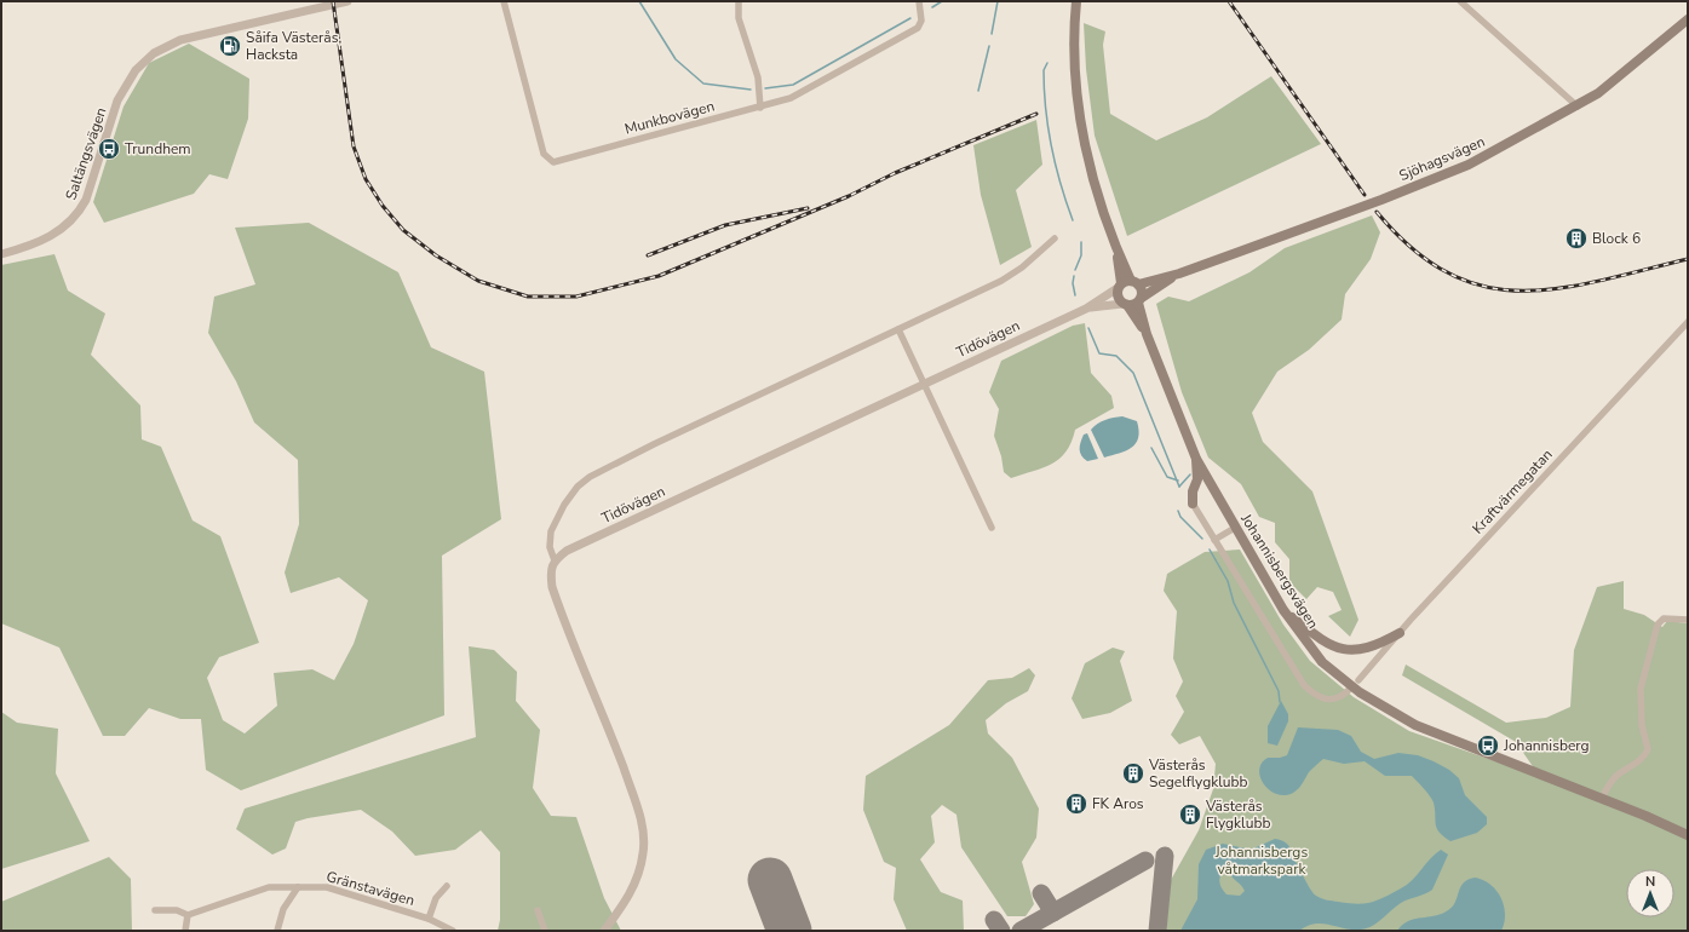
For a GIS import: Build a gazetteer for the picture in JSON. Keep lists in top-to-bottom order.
{
  "streets": {
    "main road": ["Sjöhagsvägen", "Johannisbergsvägen"],
    "street": [
      "Munkbovägen",
      "Saltängsvägen",
      "Tidövägen",
      "Kraftvärmegatan",
      "Gränstavägen"
    ]
  },
  "crossings": [
    ["Sjöhagsvägen", "Tidövägen"],
    ["Sjöhagsvägen", "Johannisbergsvägen"],
    ["Tidövägen", "Johannisbergsvägen"]
  ],
  "parks": ["Johannisbergs våtmarkspark"],
  "places": {
    "fuel station": ["Såifa Västerås, Hacksta"],
    "bus stop": ["Trundhem", "Johannisberg"],
    "building": [
      "Block 6",
      "Västerås Segelflygklubb",
      "FK Aros",
      "Västerås Flygklubb"
    ]
  },
  "north": "top"
}
